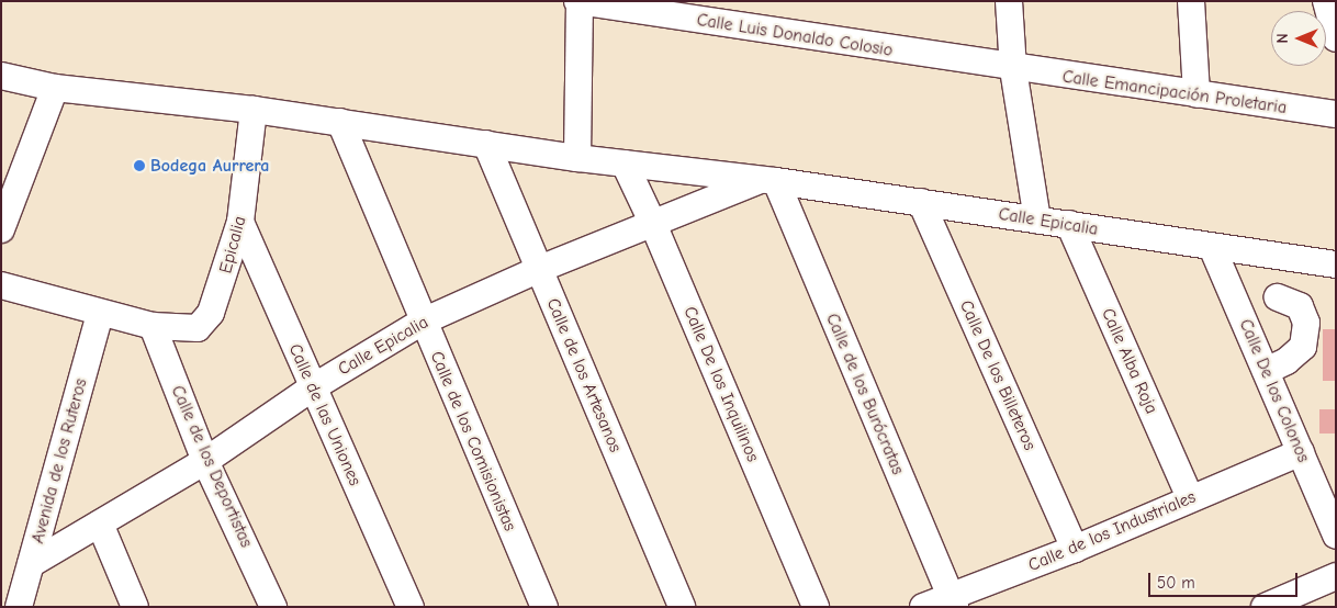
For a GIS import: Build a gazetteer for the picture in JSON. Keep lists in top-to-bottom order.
{
  "streets": {
    "street": [
      "Calle Luis Donaldo Colosio",
      "Calle Emancipación Proletaria",
      "Calle Epicalia",
      "Epicalia",
      "Calle Alba Roja",
      "Calle de los Artesanos",
      "Calle De los Billeteros",
      "Calle De los Inquilinos",
      "Calle De los Colonos",
      "Calle de los Burócratas",
      "Calle de las Uniones",
      "Calle de los Comisionistas",
      "Avenida de los Ruteros",
      "Calle de los Deportistas",
      "Calle de los Industriales"
    ]
  },
  "crossings": [
    ["Calle Luis Donaldo Colosio", "Calle Emancipación Proletaria"],
    ["Calle Epicalia", "Epicalia"],
    ["Calle Epicalia", "Calle Alba Roja"],
    ["Calle Epicalia", "Calle de los Artesanos"],
    ["Calle Epicalia", "Calle De los Billeteros"],
    ["Calle Epicalia", "Calle De los Inquilinos"],
    ["Calle Epicalia", "Calle De los Colonos"],
    ["Calle Epicalia", "Calle de los Burócratas"],
    ["Calle Epicalia", "Calle de las Uniones"],
    ["Calle Epicalia", "Calle de los Comisionistas"],
    ["Calle Epicalia", "Avenida de los Ruteros"],
    ["Calle Epicalia", "Calle de los Deportistas"],
    ["Epicalia", "Calle de las Uniones"],
    ["Epicalia", "Avenida de los Ruteros"],
    ["Epicalia", "Calle de los Deportistas"],
    ["Calle Alba Roja", "Calle de los Industriales"],
    ["Calle De los Billeteros", "Calle de los Industriales"],
    ["Calle De los Colonos", "Calle de los Industriales"],
    ["Calle de los Burócratas", "Calle de los Industriales"]
  ],
  "places": ["Bodega Aurrera"],
  "scale_bar": "50 m",
  "north": "left"
}
